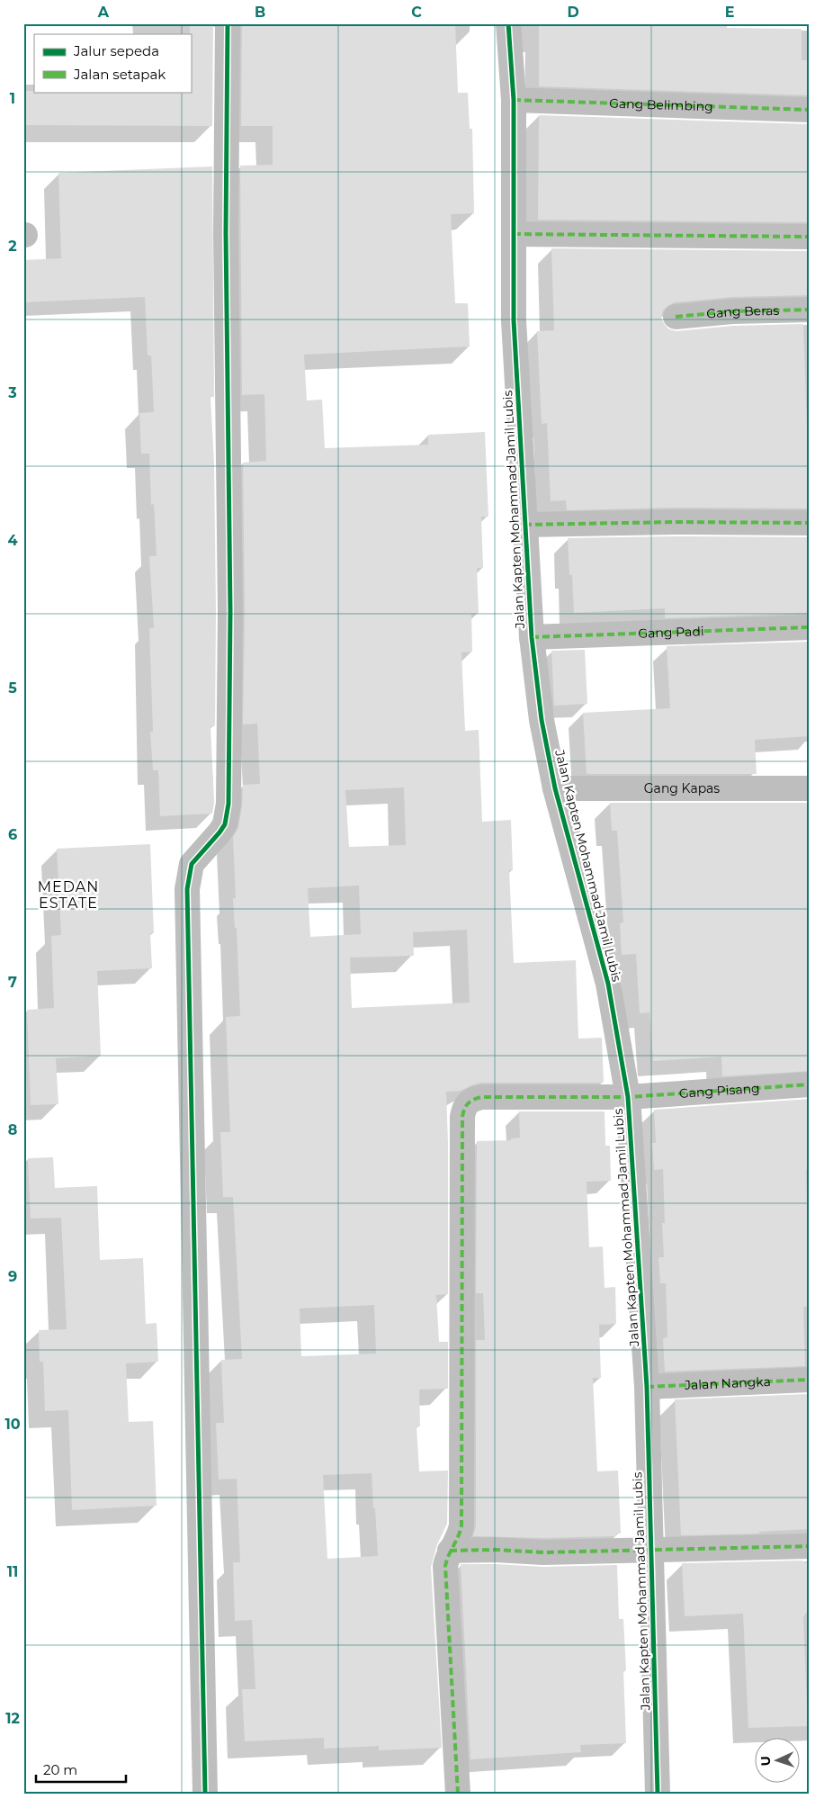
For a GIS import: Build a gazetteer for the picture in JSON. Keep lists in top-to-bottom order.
{
  "streets": {
    "street": [
      "Gang Belimbing",
      "Gang Beras",
      "Jalan Kapten Mohammad Jamil Lubis",
      "Gang Padi",
      "Gang Kapas",
      "Gang Pisang",
      "Jalan Nangka"
    ]
  },
  "crossings": [
    ["Gang Belimbing", "Jalan Kapten Mohammad Jamil Lubis"],
    ["Jalan Kapten Mohammad Jamil Lubis", "Gang Padi"],
    ["Jalan Kapten Mohammad Jamil Lubis", "Gang Kapas"],
    ["Jalan Kapten Mohammad Jamil Lubis", "Gang Pisang"],
    ["Jalan Kapten Mohammad Jamil Lubis", "Jalan Nangka"]
  ],
  "districts": ["MEDAN ESTATE"],
  "legend": ["Jalur sepeda", "Jalan setapak"],
  "scale_bar": "20 m",
  "north": "left",
  "grid": {
    "columns": [
      "A",
      "B",
      "C",
      "D",
      "E"
    ],
    "rows": [
      "1",
      "2",
      "3",
      "4",
      "5",
      "6",
      "7",
      "8",
      "9",
      "10",
      "11",
      "12"
    ]
  }
}
